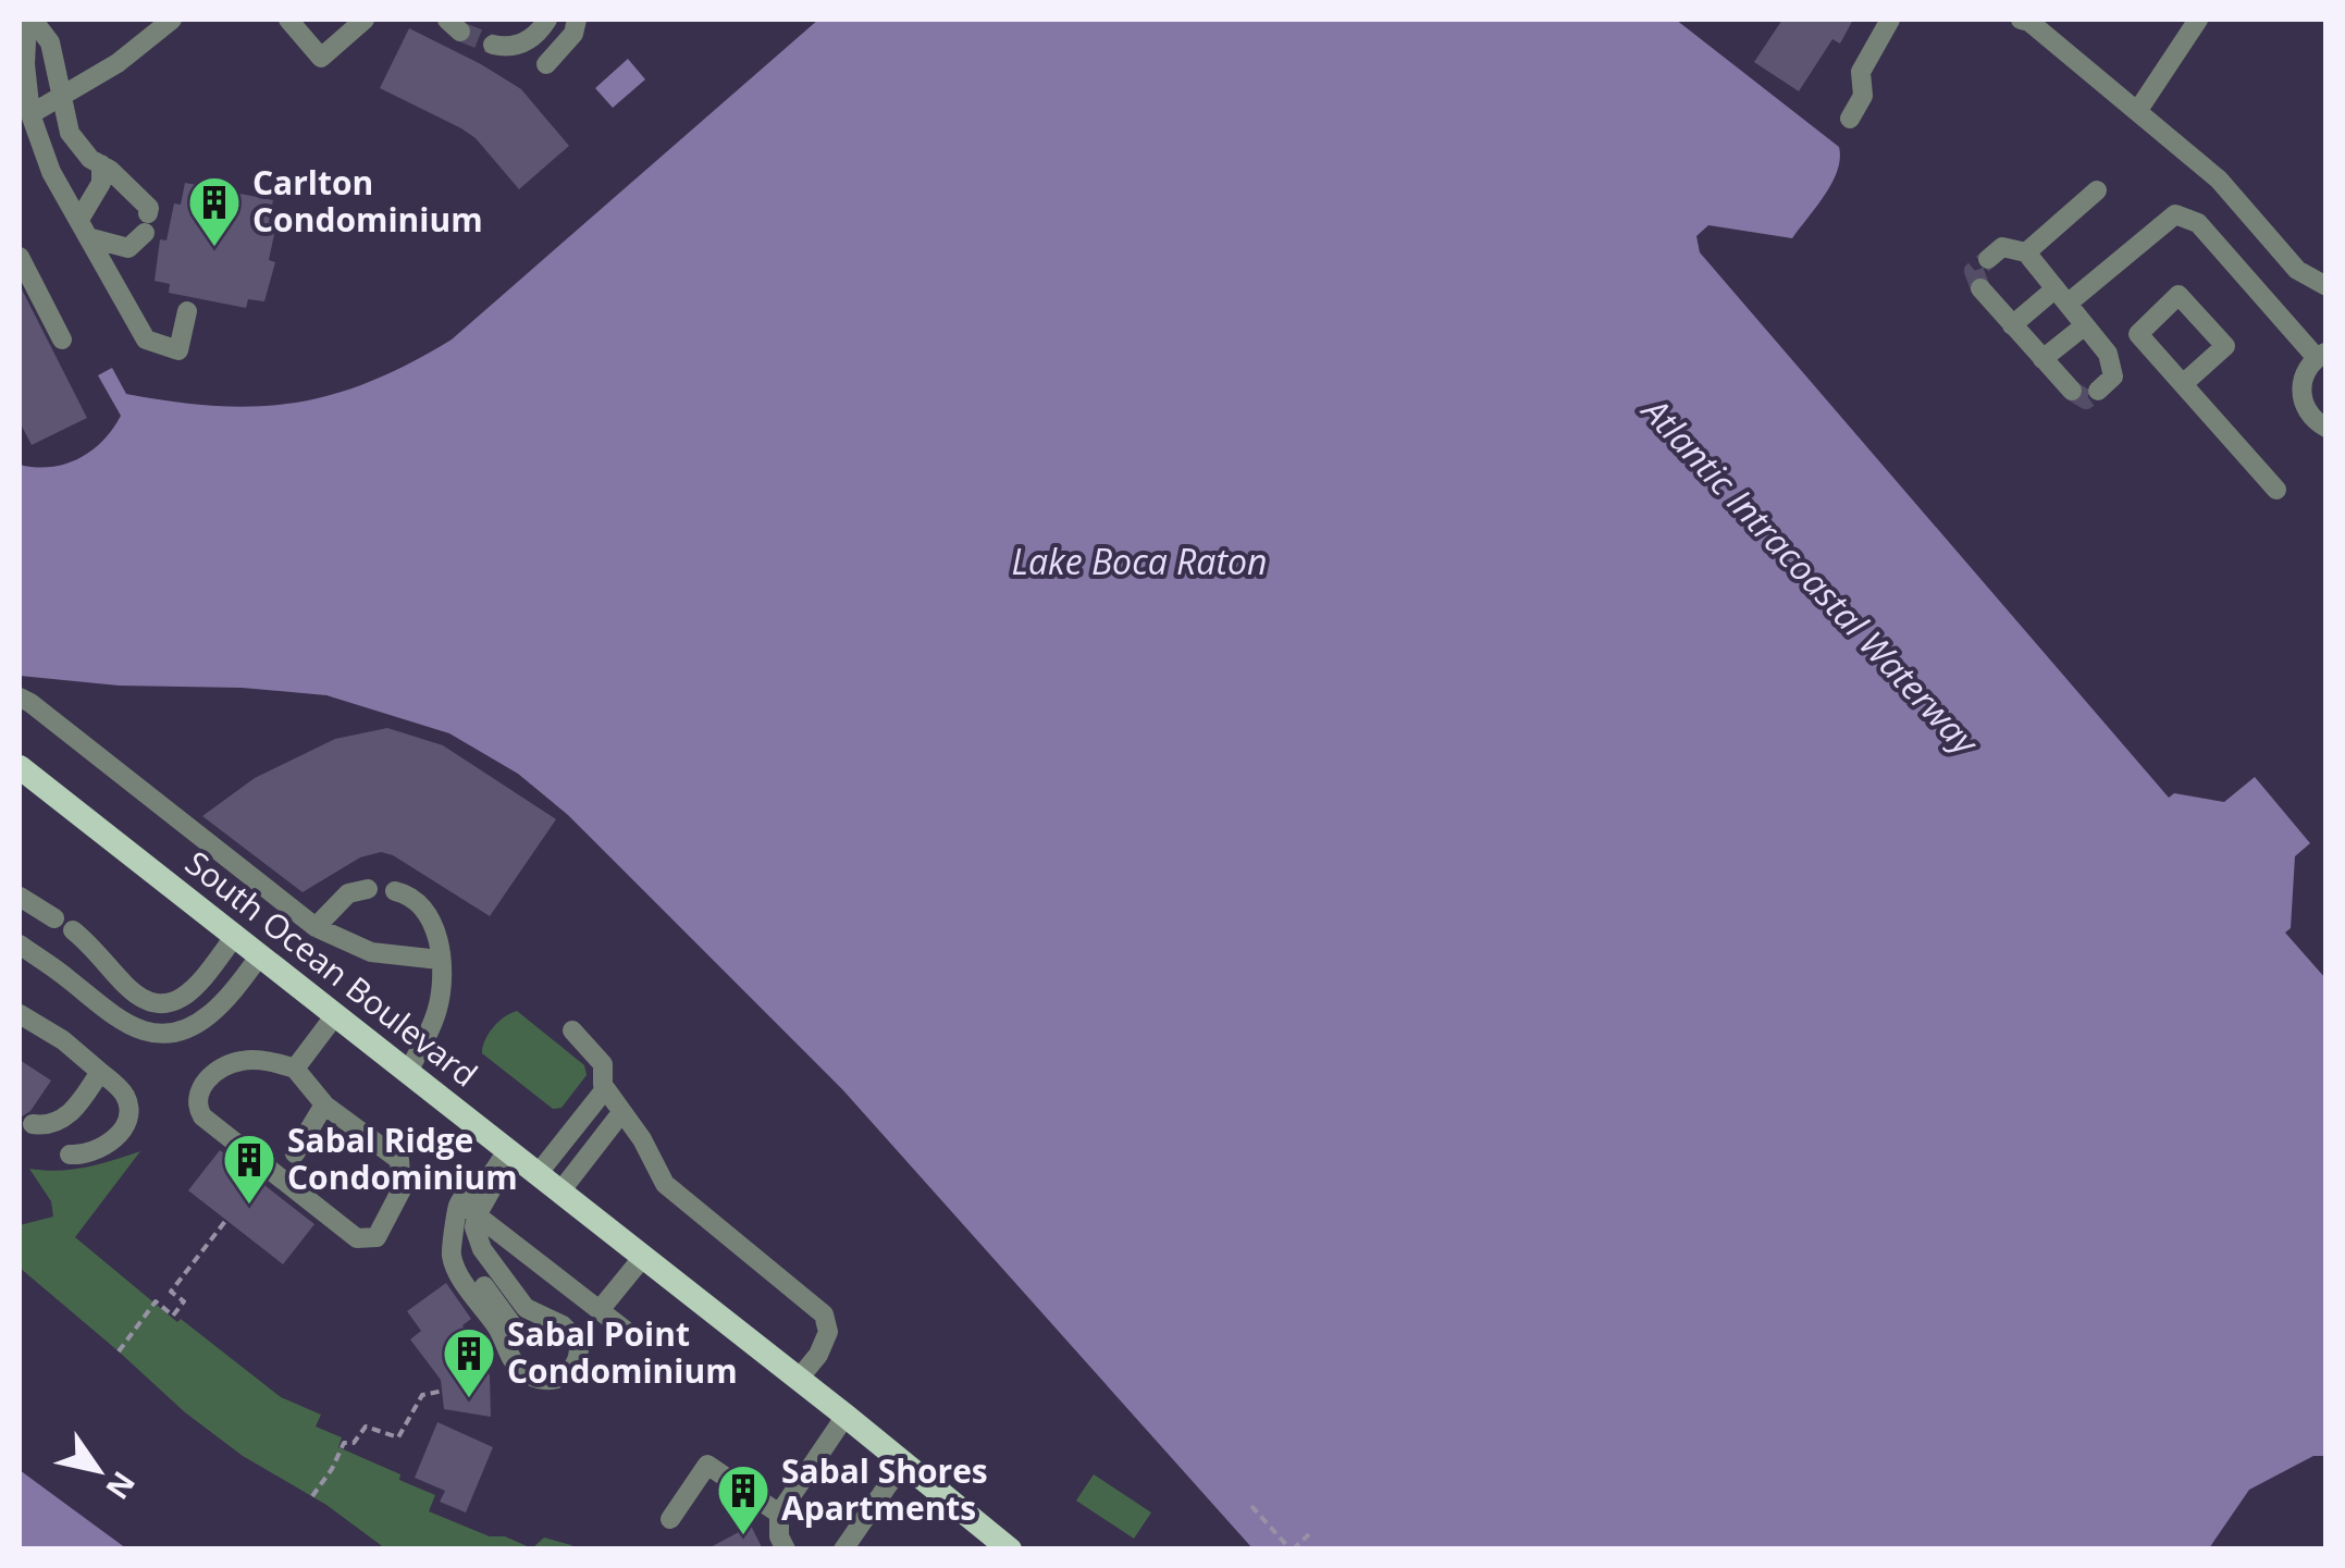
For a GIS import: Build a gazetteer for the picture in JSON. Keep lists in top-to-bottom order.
{
  "streets": {
    "main road": ["South Ocean Boulevard"]
  },
  "water": ["Lake Boca Raton", "Atlantic Intracoastal Waterway"],
  "places": {
    "building": [
      "Carlton Condominium",
      "Sabal Ridge Condominium",
      "Sabal Point Condominium",
      "Sabal Shores Apartments"
    ]
  },
  "north": "bottom right"
}
